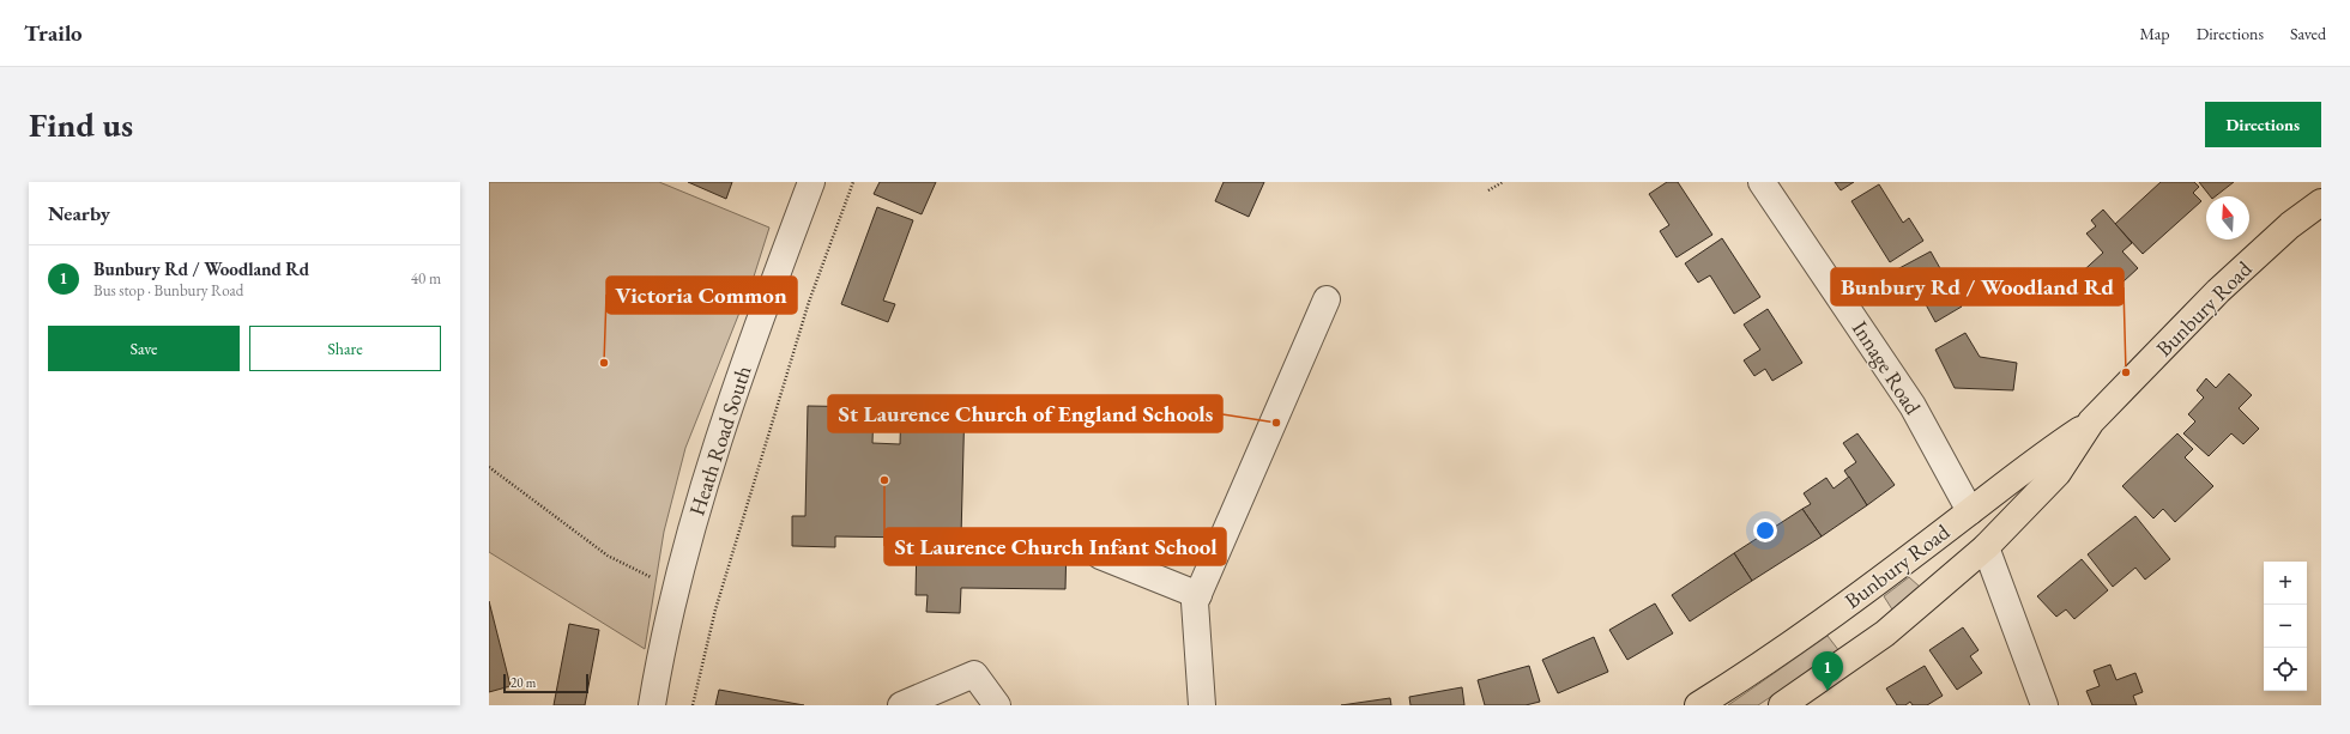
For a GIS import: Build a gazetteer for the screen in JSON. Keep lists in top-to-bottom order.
{
  "streets": {
    "main road": ["Bunbury Road"],
    "street": ["Innage Road", "Heath Road South"]
  },
  "crossings": [
    ["Bunbury Road", "Innage Road"]
  ],
  "places": [
    "Victoria Common",
    "Bunbury Rd / Woodland Rd",
    "St Laurence Church of England Schools",
    "St Laurence Church Infant School"
  ],
  "scale_bar": "20 m",
  "north": "top",
  "page": {
    "header": "Trailo",
    "nav": ["Map", "Directions", "Saved"],
    "buttons": [
      "Directions",
      ["Save", "Share"]
    ],
    "title": "Find us",
    "heading": "Nearby",
    "list": [
      {
        "mark": "1",
        "name": "Bunbury Rd / Woodland Rd",
        "note": "Bus stop · Bunbury Road",
        "value": "40 m"
      }
    ],
    "map_buttons": ["+", "−"],
    "pins": "1",
    "scale": "20 m"
  }
}
